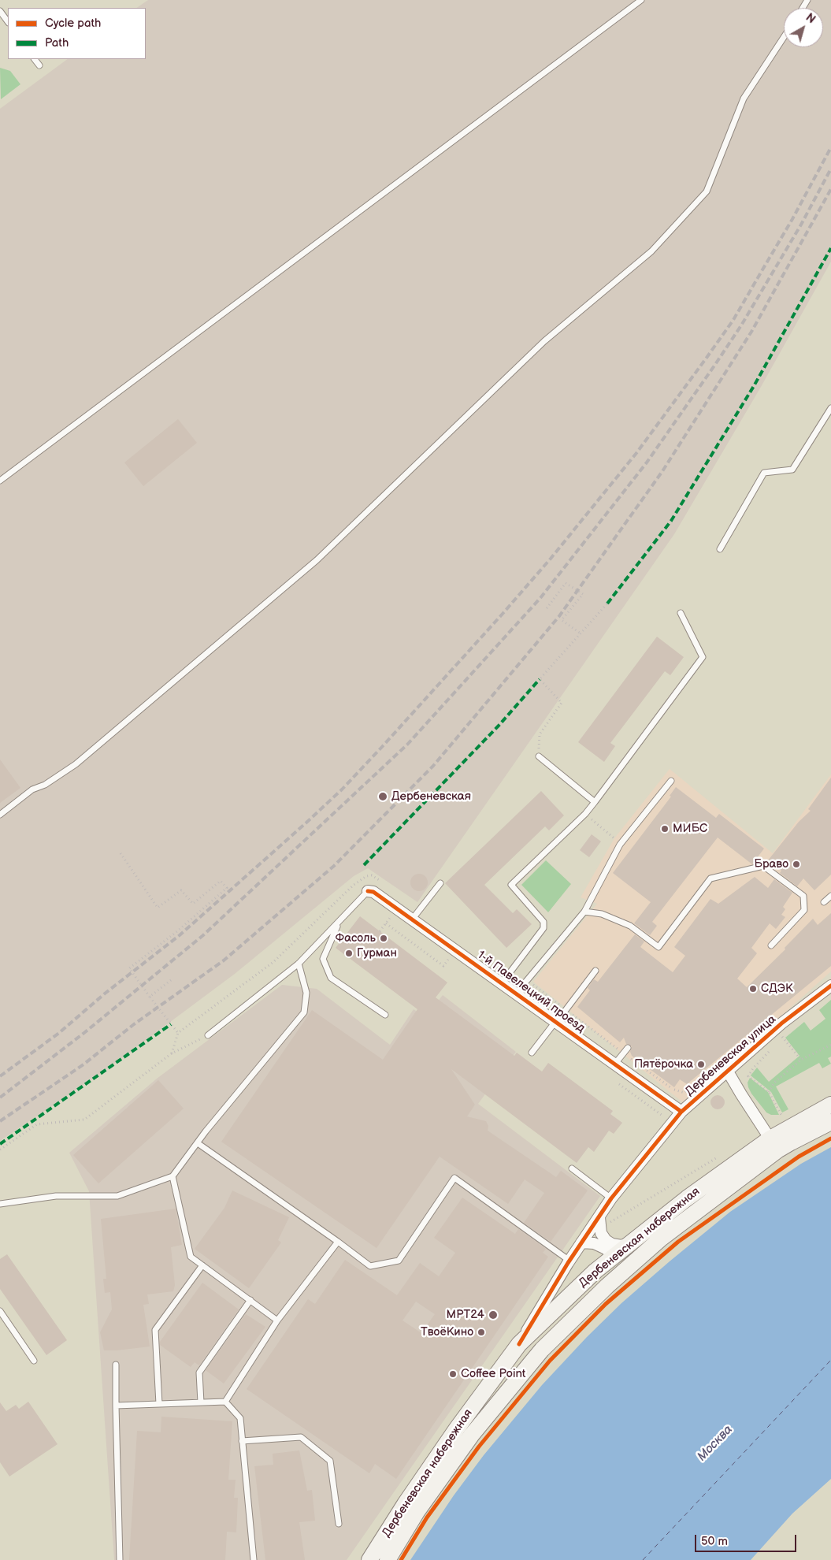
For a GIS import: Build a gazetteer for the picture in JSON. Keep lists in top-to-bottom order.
{
  "streets": {
    "main road": ["Дербеневская набережная"],
    "street": ["1-й Павелецкий проезд", "Дербеневская улица"]
  },
  "crossings": [
    ["1-й Павелецкий проезд", "Дербеневская улица"],
    ["Дербеневская улица", "Дербеневская набережная"]
  ],
  "water": ["Москва"],
  "places": [
    "Дербеневская",
    "МИБС",
    "Браво",
    "Фасоль",
    "Гурман",
    "СДЭК",
    "Пятёрочка",
    "МРТ24",
    "ТвоёКино",
    "Coffee Point"
  ],
  "legend": ["Cycle path", "Path"],
  "scale_bar": "50 m",
  "north": "top right"
}
